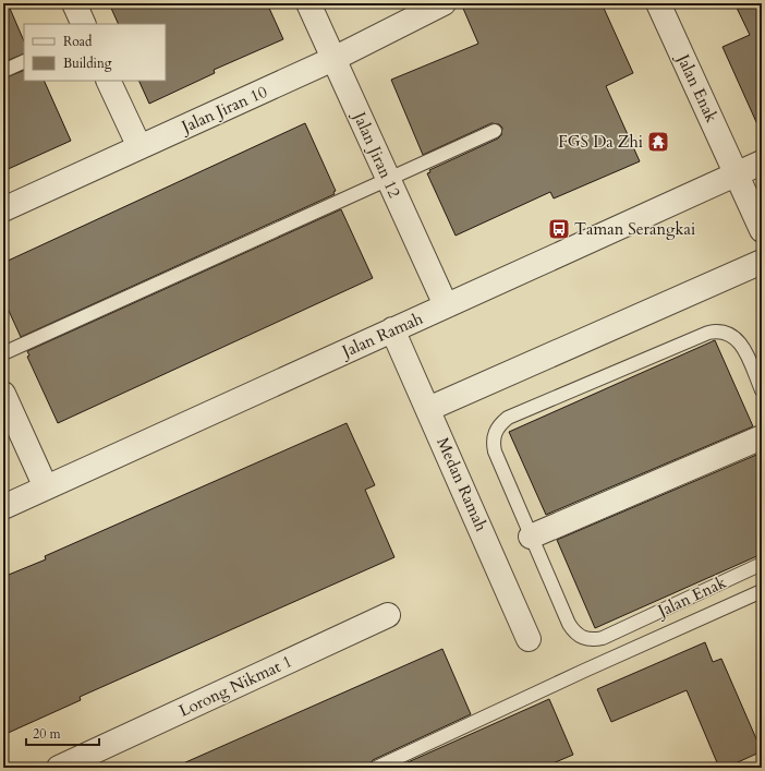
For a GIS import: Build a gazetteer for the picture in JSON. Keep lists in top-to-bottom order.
{
  "streets": {
    "street": [
      "Jalan Enak",
      "Jalan Jiran 10",
      "Jalan Jiran 12",
      "Jalan Ramah",
      "Medan Ramah",
      "Lorong Nikmat 1"
    ]
  },
  "crossings": [
    ["Jalan Enak", "Jalan Ramah"],
    ["Jalan Jiran 10", "Jalan Jiran 12"],
    ["Jalan Jiran 12", "Jalan Ramah"],
    ["Jalan Ramah", "Medan Ramah"]
  ],
  "places": {
    "temple": ["FGS Da Zhi"],
    "bus stop": ["Taman Serangkai"]
  },
  "legend": ["Road", "Building"],
  "scale_bar": "20 m"
}
